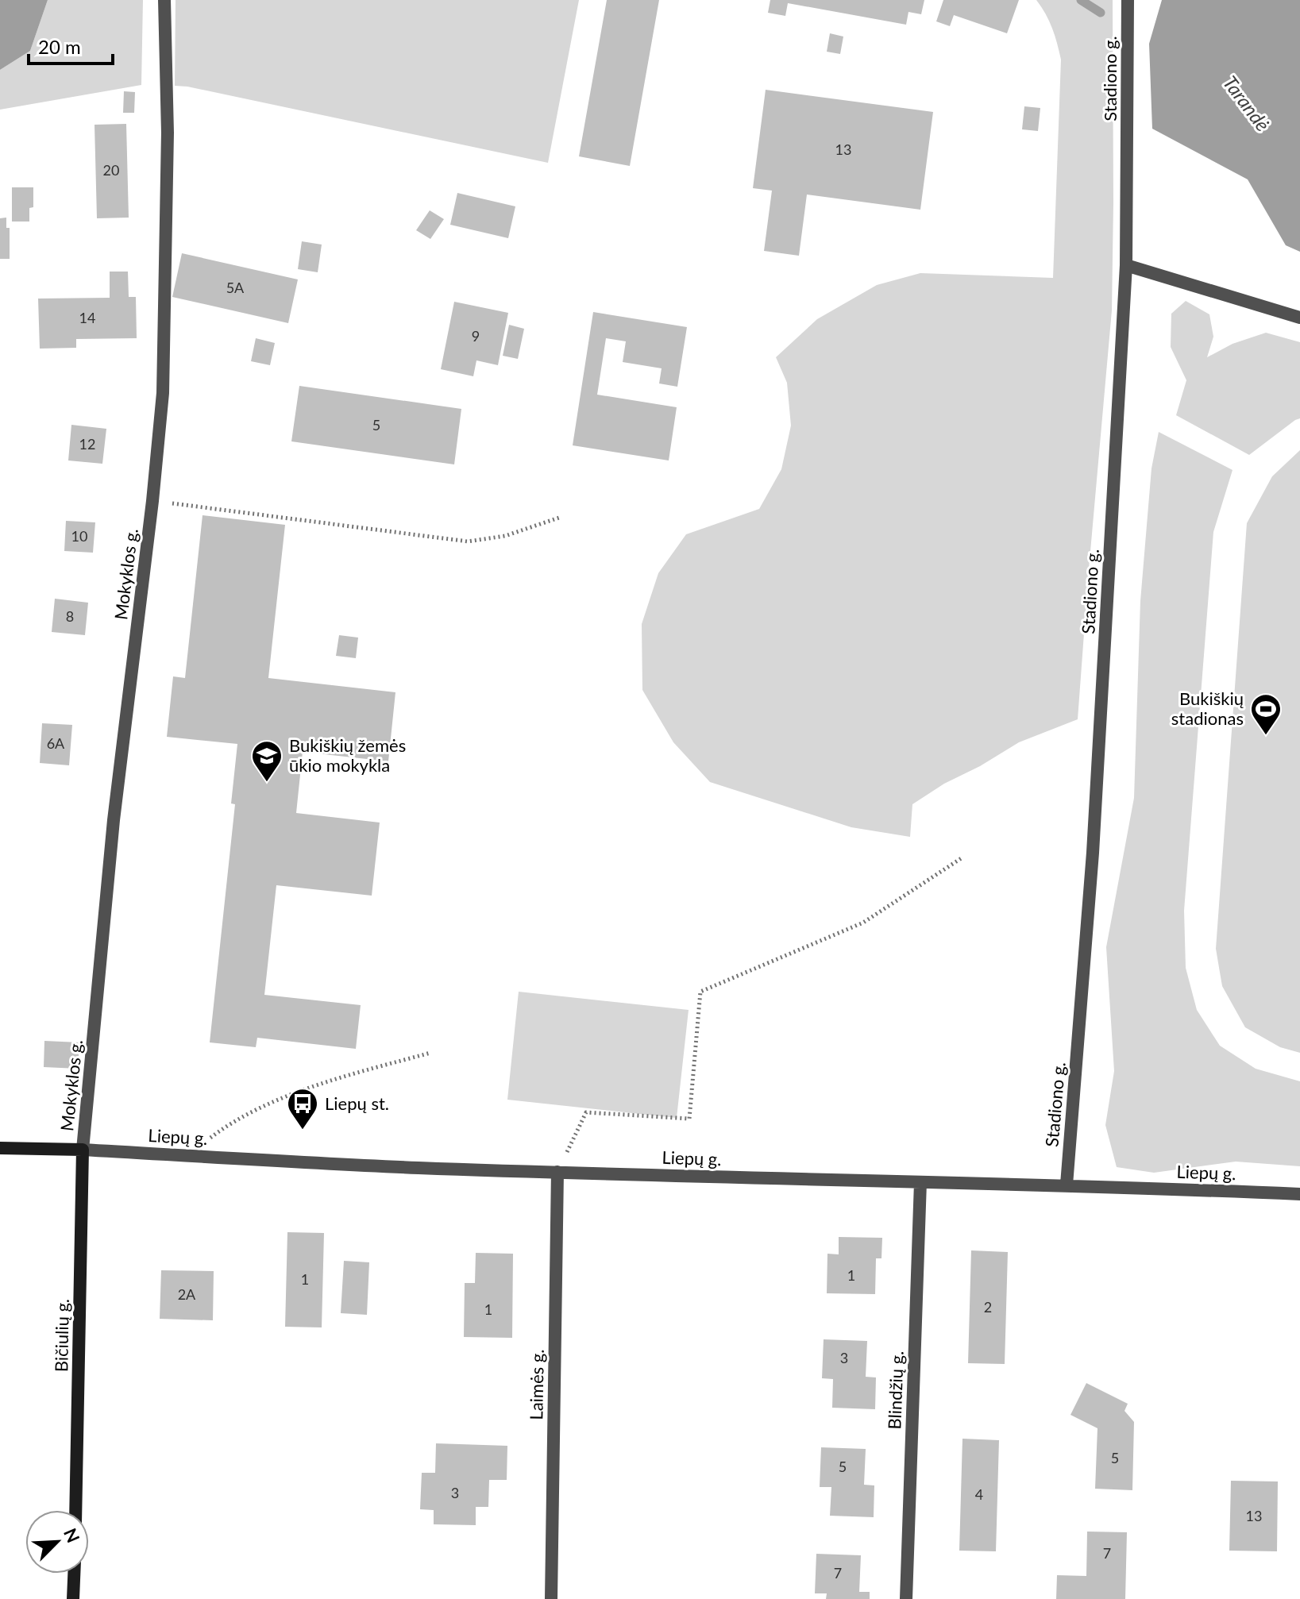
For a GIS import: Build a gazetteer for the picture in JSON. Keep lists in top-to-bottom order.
{
  "streets": {
    "street": [
      "Stadiono g.",
      "Mokyklos g.",
      "Liepų g.",
      "Bičiulių g.",
      "Laimės g.",
      "Blindžių g."
    ]
  },
  "crossings": [
    ["Stadiono g.", "Liepų g."],
    ["Mokyklos g.", "Liepų g."],
    ["Mokyklos g.", "Bičiulių g."],
    ["Liepų g.", "Bičiulių g."],
    ["Liepų g.", "Laimės g."],
    ["Liepų g.", "Blindžių g."]
  ],
  "water": ["Tarandė"],
  "places": {
    "sports": ["Bukiškių stadionas"],
    "school or university": ["Bukiškių žemės ūkio mokykla"],
    "bus stop": ["Liepų st."]
  },
  "house_numbers": [
    "13",
    "20",
    "5A",
    "14",
    "9",
    "5",
    "12",
    "10",
    "8",
    "6A",
    "1",
    "1",
    "2A",
    "2",
    "1",
    "3",
    "5",
    "5",
    "3",
    "4",
    "13",
    "7",
    "7"
  ],
  "scale_bar": "20 m",
  "north": "top right"
}
